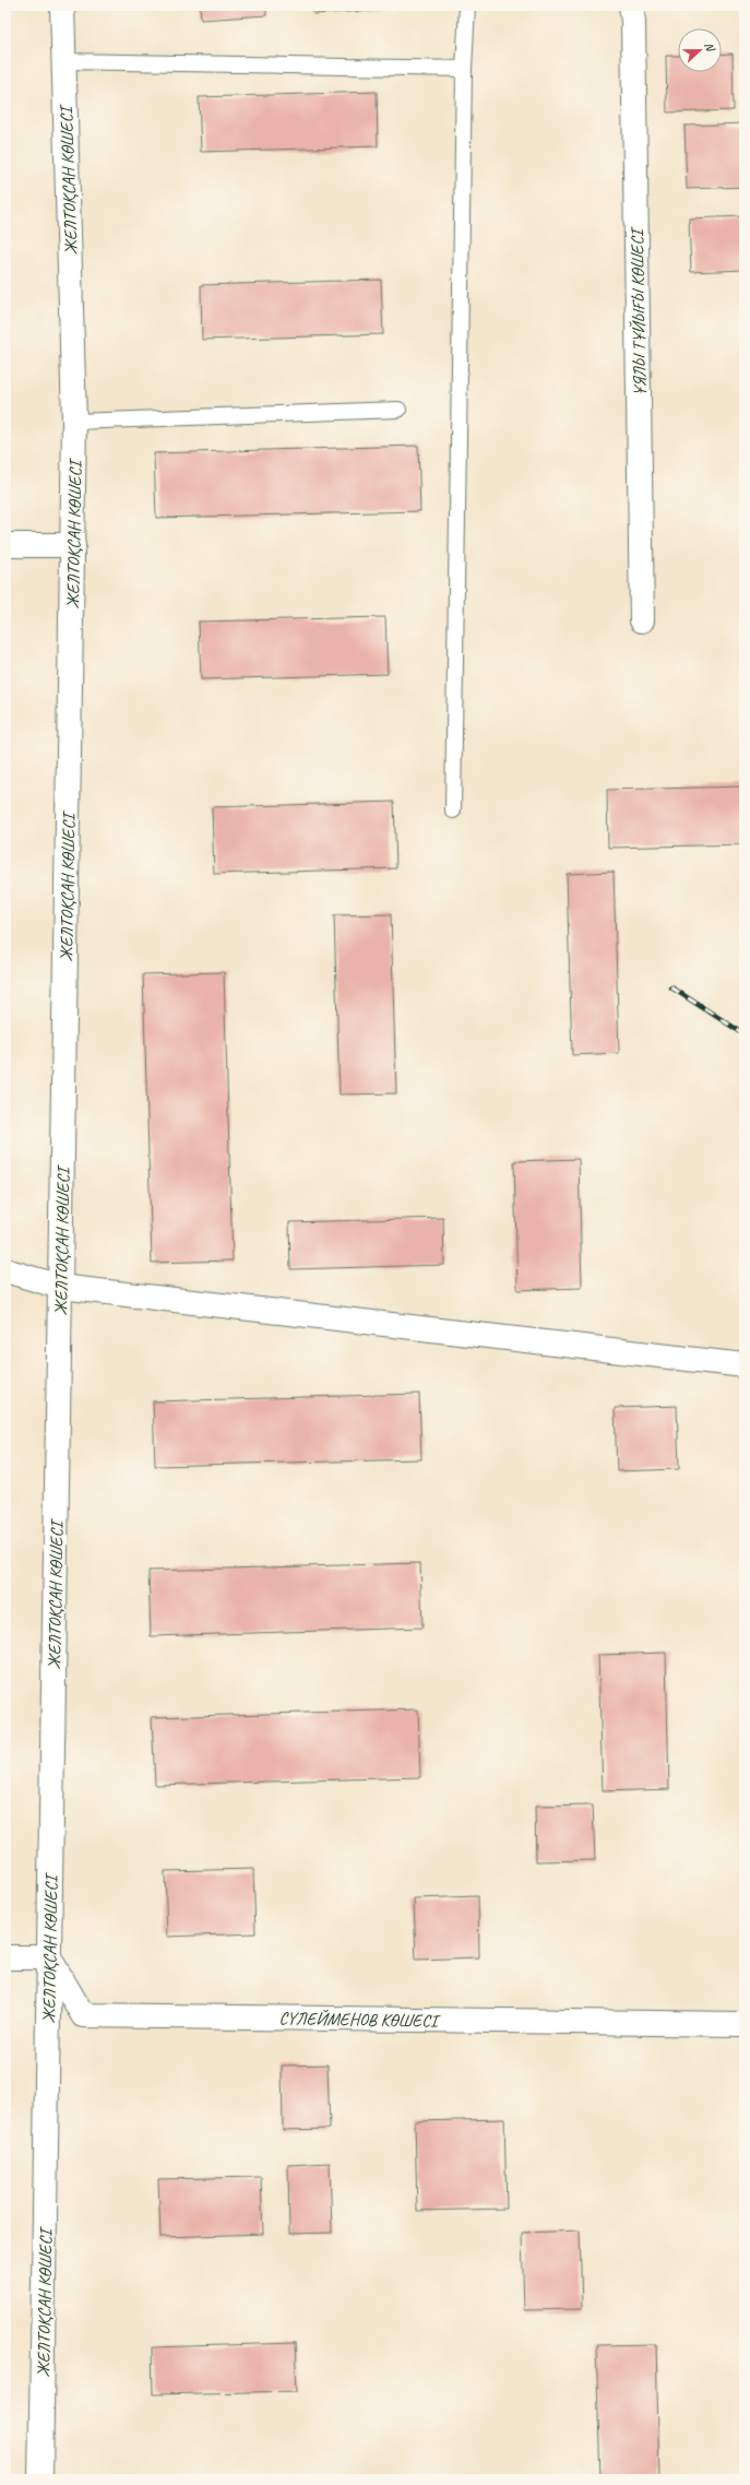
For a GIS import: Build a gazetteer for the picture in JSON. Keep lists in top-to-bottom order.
{
  "streets": {
    "street": ["ЖЕЛТОҚСАН КӨШЕСІ", "ҰЯЛЫ ТҰЙЫҒЫ КӨШЕСІ", "СҮЛЕЙМЕНОВ КӨШЕСІ"]
  },
  "crossings": [
    ["ЖЕЛТОҚСАН КӨШЕСІ", "СҮЛЕЙМЕНОВ КӨШЕСІ"]
  ],
  "north": "right"
}
